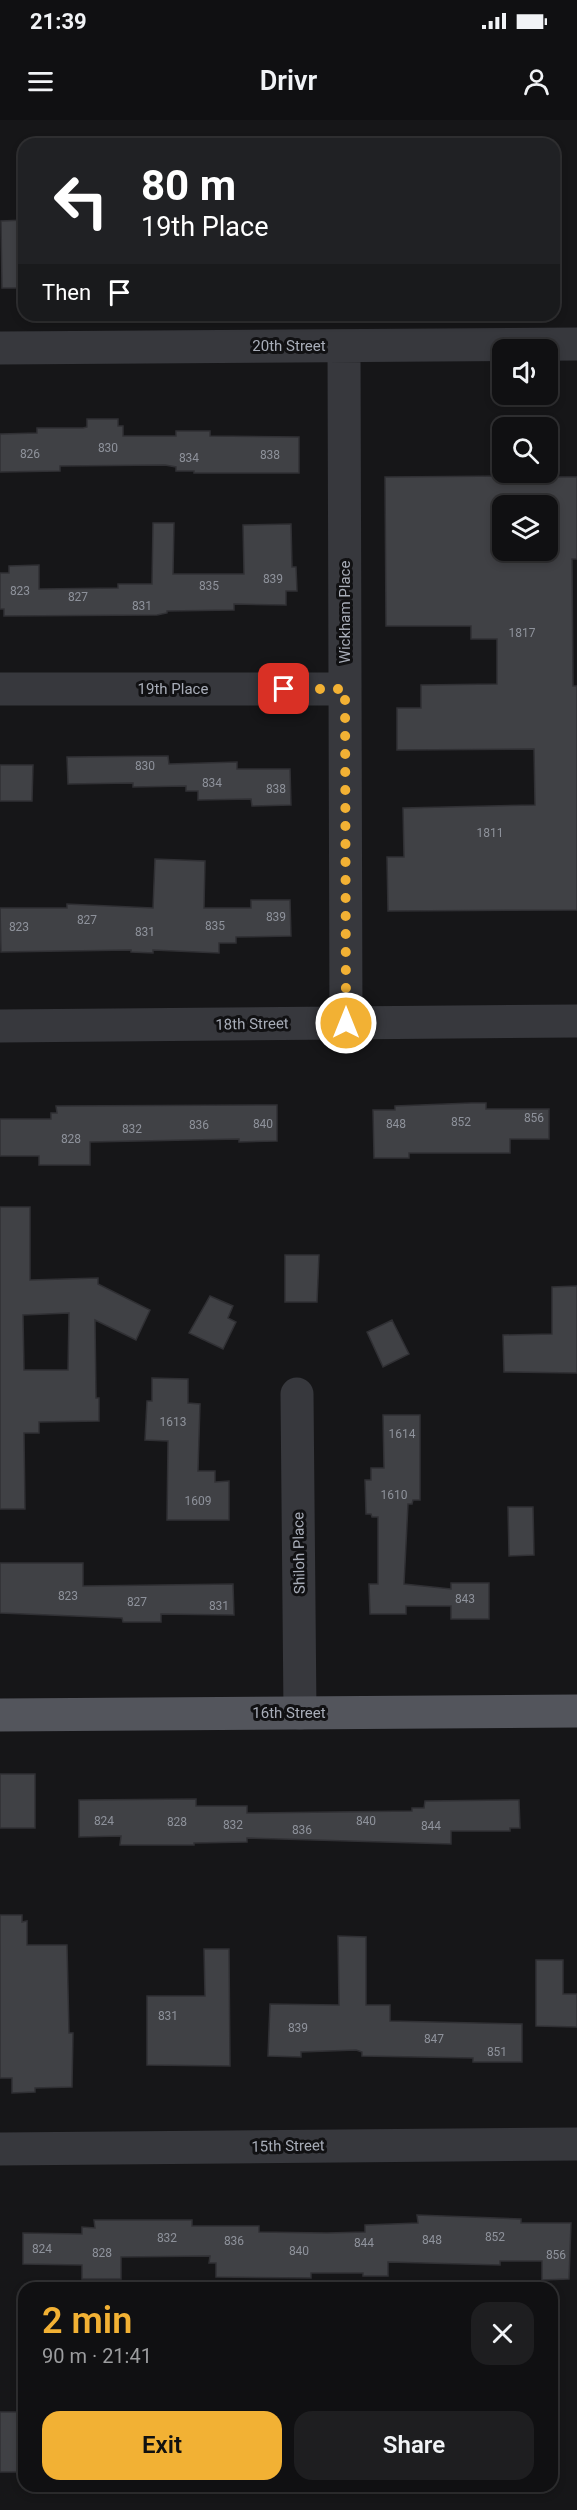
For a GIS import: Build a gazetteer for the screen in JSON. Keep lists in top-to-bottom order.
{
  "streets": {
    "main road": ["16th Street"],
    "street": [
      "20th Street",
      "Wickham Place",
      "19th Place",
      "18th Street",
      "Shiloh Place",
      "15th Street"
    ]
  },
  "crossings": [
    ["20th Street", "Wickham Place"],
    ["Wickham Place", "19th Place"],
    ["Wickham Place", "18th Street"],
    ["Shiloh Place", "16th Street"]
  ],
  "house_numbers": [
    "830",
    "826",
    "838",
    "834",
    "839",
    "835",
    "823",
    "827",
    "831",
    "1817",
    "830",
    "834",
    "838",
    "1811",
    "839",
    "827",
    "835",
    "823",
    "831",
    "856",
    "852",
    "840",
    "848",
    "836",
    "832",
    "828",
    "1613",
    "1614",
    "1610",
    "1609",
    "823",
    "843",
    "827",
    "831",
    "824",
    "840",
    "828",
    "832",
    "844",
    "836",
    "831",
    "839",
    "847",
    "851",
    "852",
    "832",
    "848",
    "836",
    "844",
    "824",
    "840",
    "828",
    "856"
  ],
  "page": {
    "status": "21:39",
    "header": "Drivr",
    "turn": ["80 m", "19th Place"],
    "then": "Then",
    "heading": ["2 min", "90 m · 21:41"],
    "buttons": ["Exit", "Share"]
  }
}
